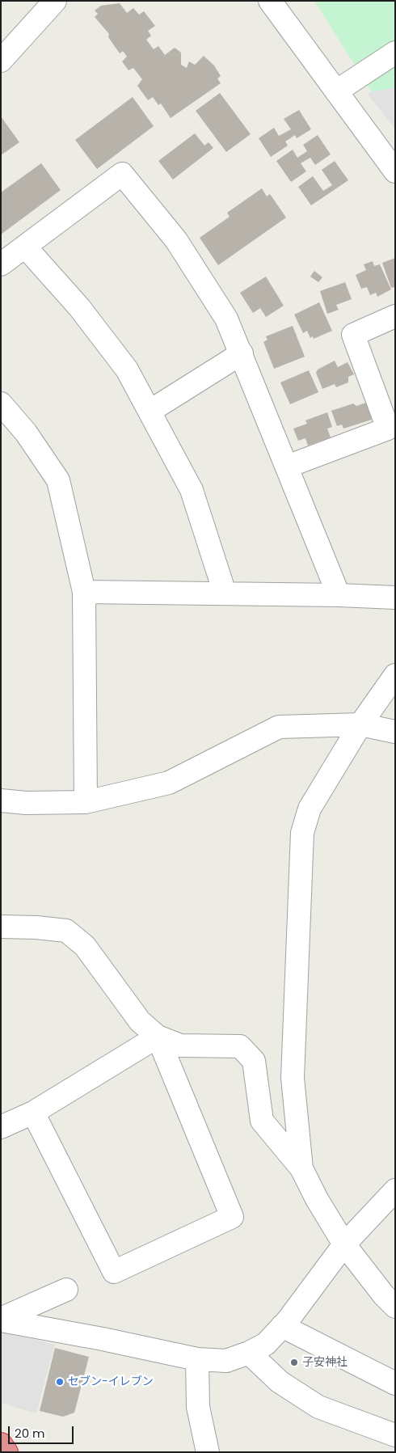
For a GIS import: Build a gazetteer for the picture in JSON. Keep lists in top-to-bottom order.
{
  "places": ["子安神社", "セブン-イレブン"],
  "scale_bar": "20 m"
}
